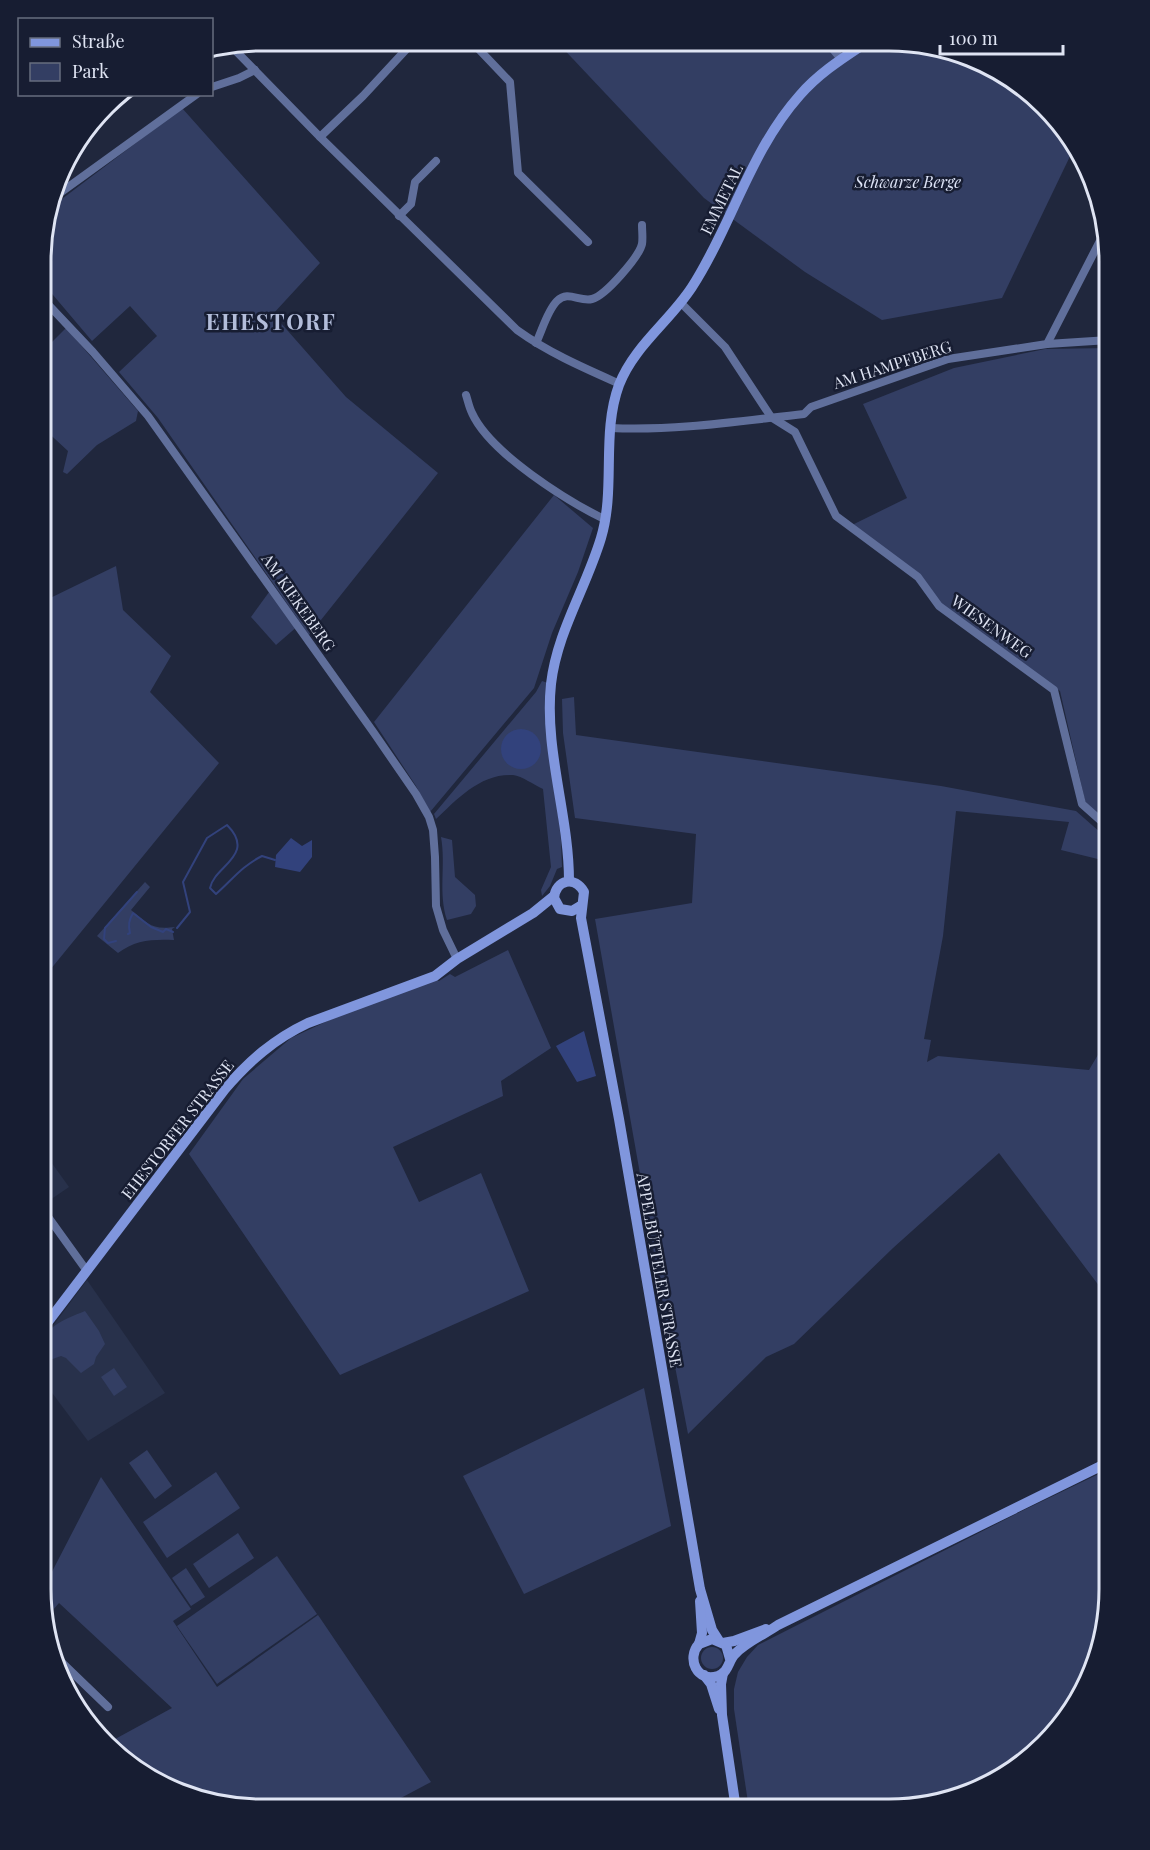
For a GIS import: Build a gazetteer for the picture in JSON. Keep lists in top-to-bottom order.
{
  "streets": {
    "main road": ["EMMETAL", "EHESTORFER STRASSE", "APPELBÜTTELER STRASSE"],
    "street": ["AM HAMPFBERG", "AM KIEKEBERG", "WIESENWEG"]
  },
  "crossings": [
    ["AM HAMPFBERG", "WIESENWEG"],
    ["AM KIEKEBERG", "EHESTORFER STRASSE"],
    ["EHESTORFER STRASSE", "APPELBÜTTELER STRASSE"]
  ],
  "districts": ["EHESTORF"],
  "parks": ["Schwarze Berge"],
  "legend": ["Straße", "Park"],
  "scale_bar": "100 m"
}
